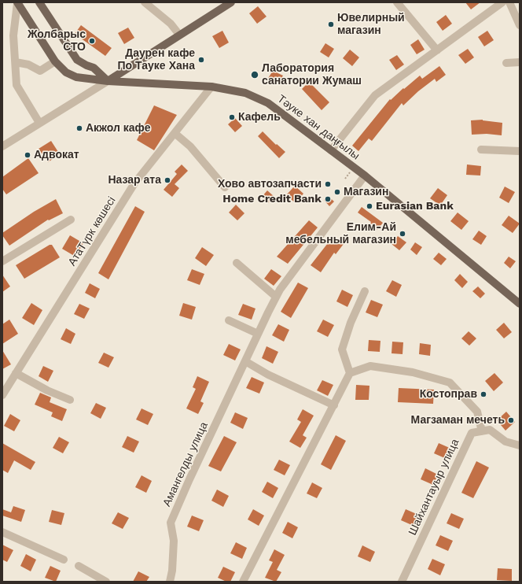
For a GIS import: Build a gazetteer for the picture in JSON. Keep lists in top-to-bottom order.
{
  "streets": {
    "main road": ["Тәуке хан даңғылы"],
    "street": ["АтаТүрк көшесі", "Амангелды улица", "Шайхантауыр улица"]
  },
  "crossings": [
    ["Тәуке хан даңғылы", "АтаТүрк көшесі"],
    ["Тәуке хан даңғылы", "Амангелды улица"]
  ],
  "places": [
    "Ювелирный магазин",
    "Жолбарыс СТО",
    "Даурен кафе По Тауке Хана",
    "Лаборатория санатории Жумаш",
    "Кафель",
    "Акжол кафе",
    "Адвокат",
    "Назар ата",
    "Хово автозапчасти",
    "Магазин",
    "Home Credit Bank",
    "Eurasian Bank",
    "Елим-Ай мебельный магазин",
    "Костоправ",
    "Магзаман мечеть"
  ]
}
